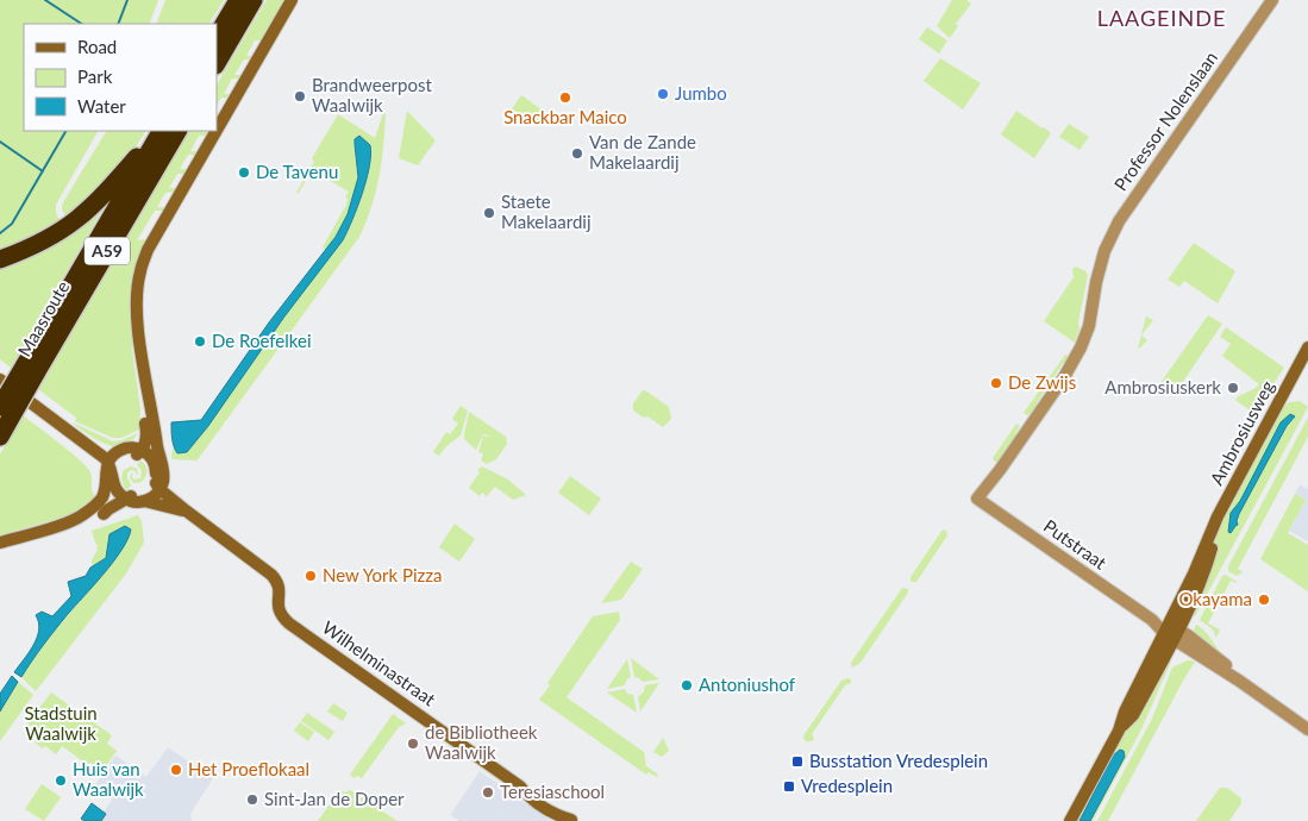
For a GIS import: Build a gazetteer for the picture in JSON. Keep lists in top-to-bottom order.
{
  "streets": {
    "highway": ["A59", "Maasroute"],
    "main road": ["Ambrosiusweg", "Wilhelminastraat"],
    "street": ["Professor Nolenslaan", "Putstraat"]
  },
  "crossings": [
    ["Professor Nolenslaan", "Putstraat"],
    ["Ambrosiusweg", "Putstraat"]
  ],
  "districts": ["LAAGEINDE"],
  "parks": ["Stadstuin Waalwijk"],
  "places": {
    "other": [
      "Jumbo",
      "Brandweerpost Waalwijk",
      "Snackbar Maico",
      "Van de Zande Makelaardij",
      "De Tavenu",
      "Staete Makelaardij",
      "De Roefelkei",
      "De Zwijs",
      "Ambrosiuskerk",
      "New York Pizza",
      "Okayama",
      "Antoniushof",
      "de Bibliotheek Waalwijk",
      "Het Proeflokaal",
      "Huis van Waalwijk",
      "Teresiaschool",
      "Sint-Jan de Doper"
    ],
    "transit": ["Busstation Vredesplein", "Vredesplein"]
  },
  "legend": ["Road", "Park", "Water"]
}
